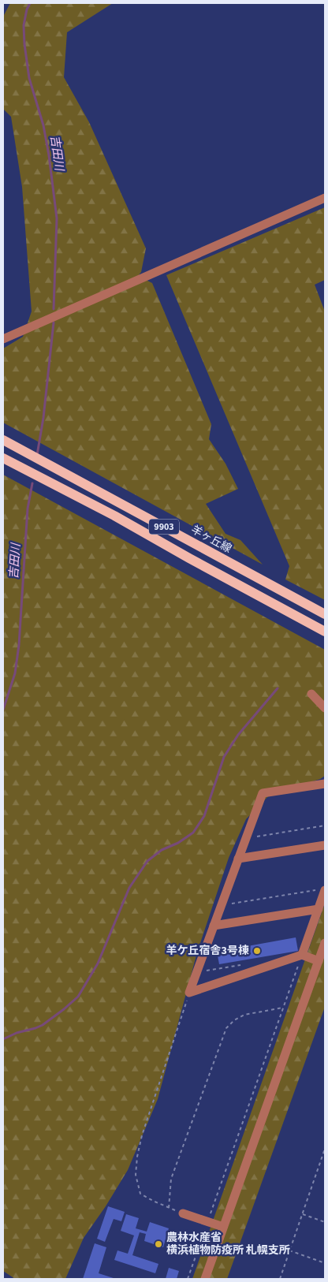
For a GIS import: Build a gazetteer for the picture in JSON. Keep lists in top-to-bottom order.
{
  "streets": {
    "main road": ["9903", "羊ヶ丘線"]
  },
  "water": ["吉田川"],
  "places": ["羊ケ丘宿舎3号棟", "農林水産省 横浜植物防疫所 札幌支所"]
}
